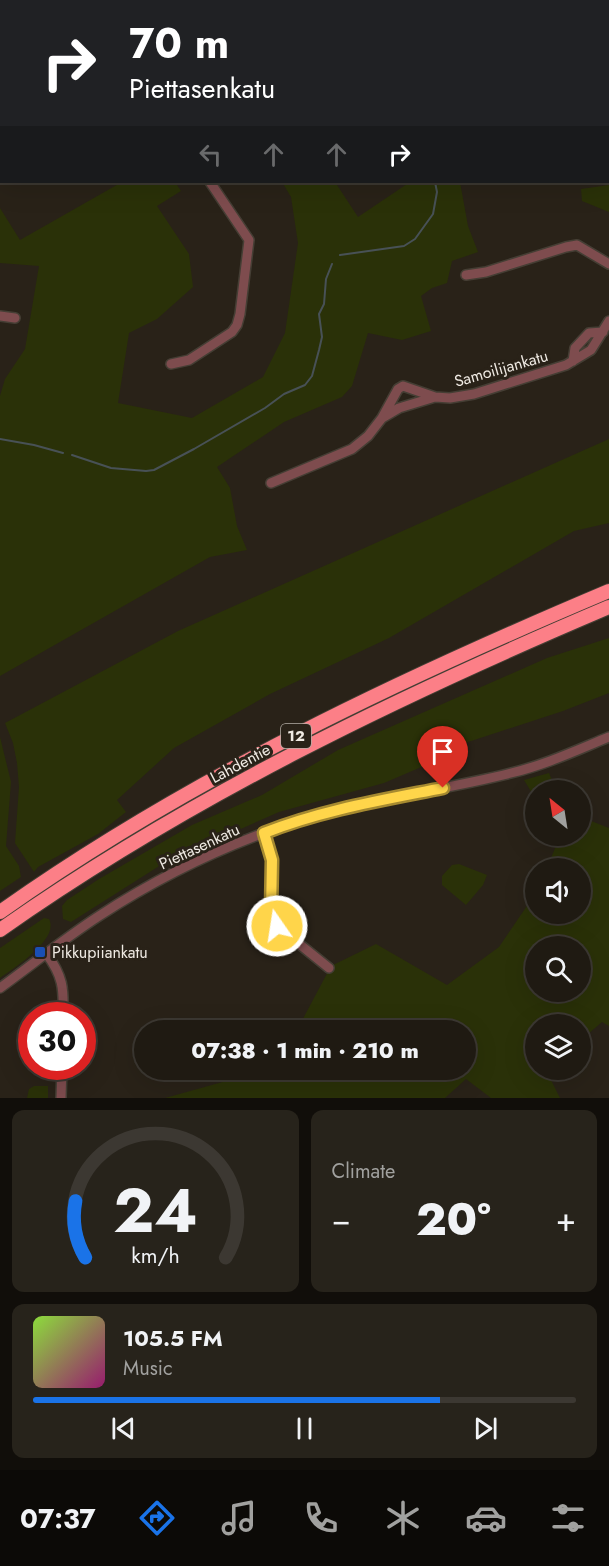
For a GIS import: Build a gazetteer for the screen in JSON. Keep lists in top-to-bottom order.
{
  "streets": {
    "highway": ["12", "Lahdentie"],
    "street": ["Samoilijankatu", "Piettasenkatu"]
  },
  "places": {
    "transit": ["Pikkupiiankatu"]
  },
  "north": "top left",
  "page": {
    "turn": ["70 m", "Piettasenkatu"],
    "limit": "30",
    "trip": "07:38 · 1 min · 210 m",
    "tile": "Climate",
    "heat": ["−", "20°", "+"],
    "song": ["105.5 FM", "Music"],
    "tabs": "07:37",
    "gauge": ["24", "km/h"]
  }
}
